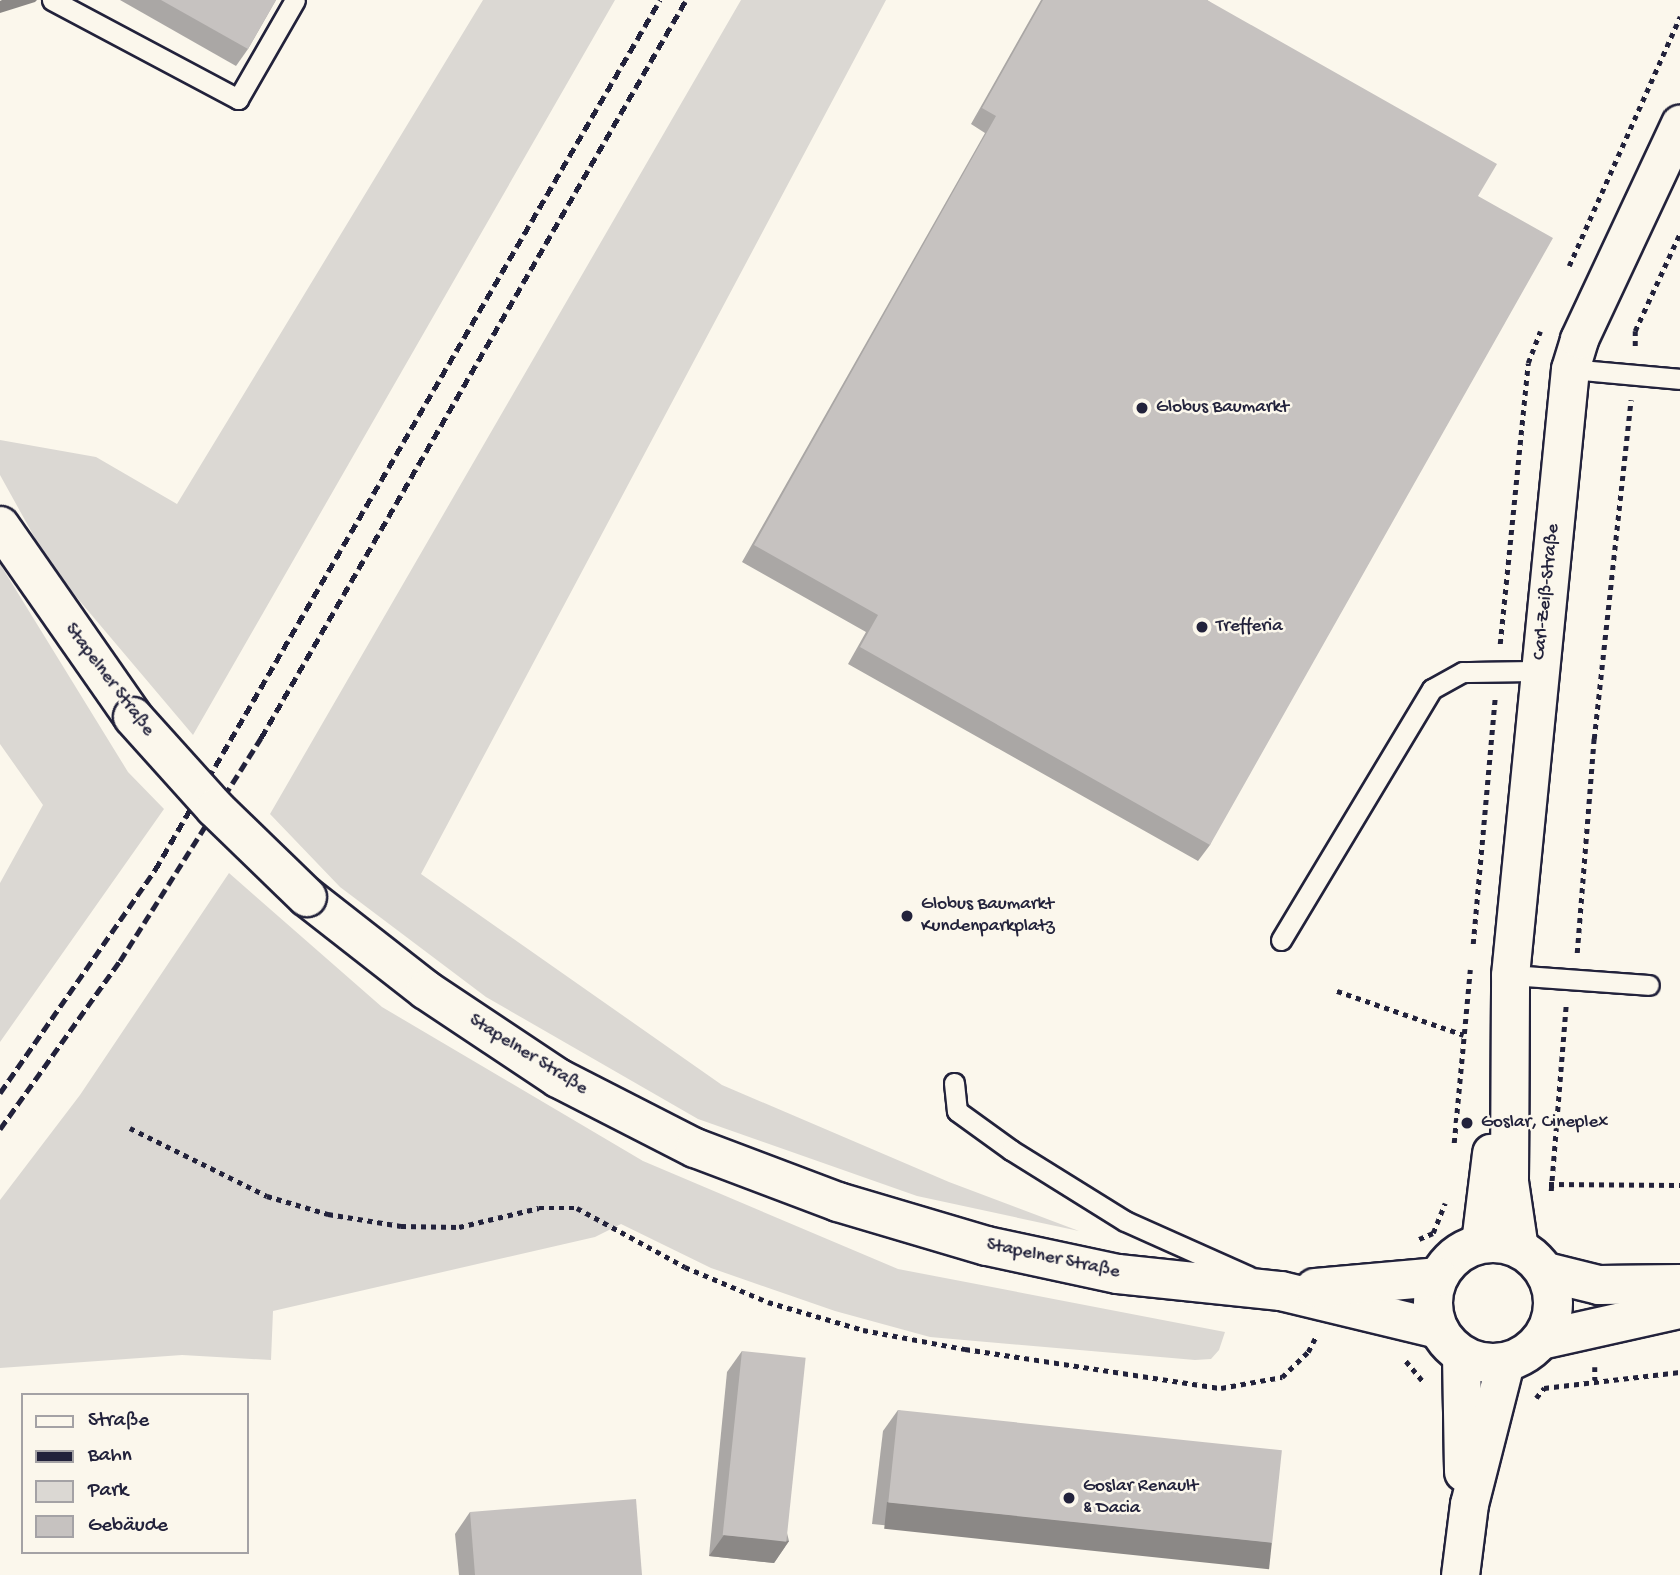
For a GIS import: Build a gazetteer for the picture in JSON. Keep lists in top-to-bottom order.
{
  "streets": {
    "street": ["Carl-Zeiß-Straße", "Stapelner Straße"]
  },
  "crossings": [
    ["Carl-Zeiß-Straße", "Stapelner Straße"]
  ],
  "places": [
    "Globus Baumarkt",
    "Trefferia",
    "Globus Baumarkt Kundenparkplatz",
    "Goslar, Cineplex",
    "Goslar Renault & Dacia"
  ],
  "legend": [
    "Straße",
    "Bahn",
    "Park",
    "Gebäude"
  ]
}
